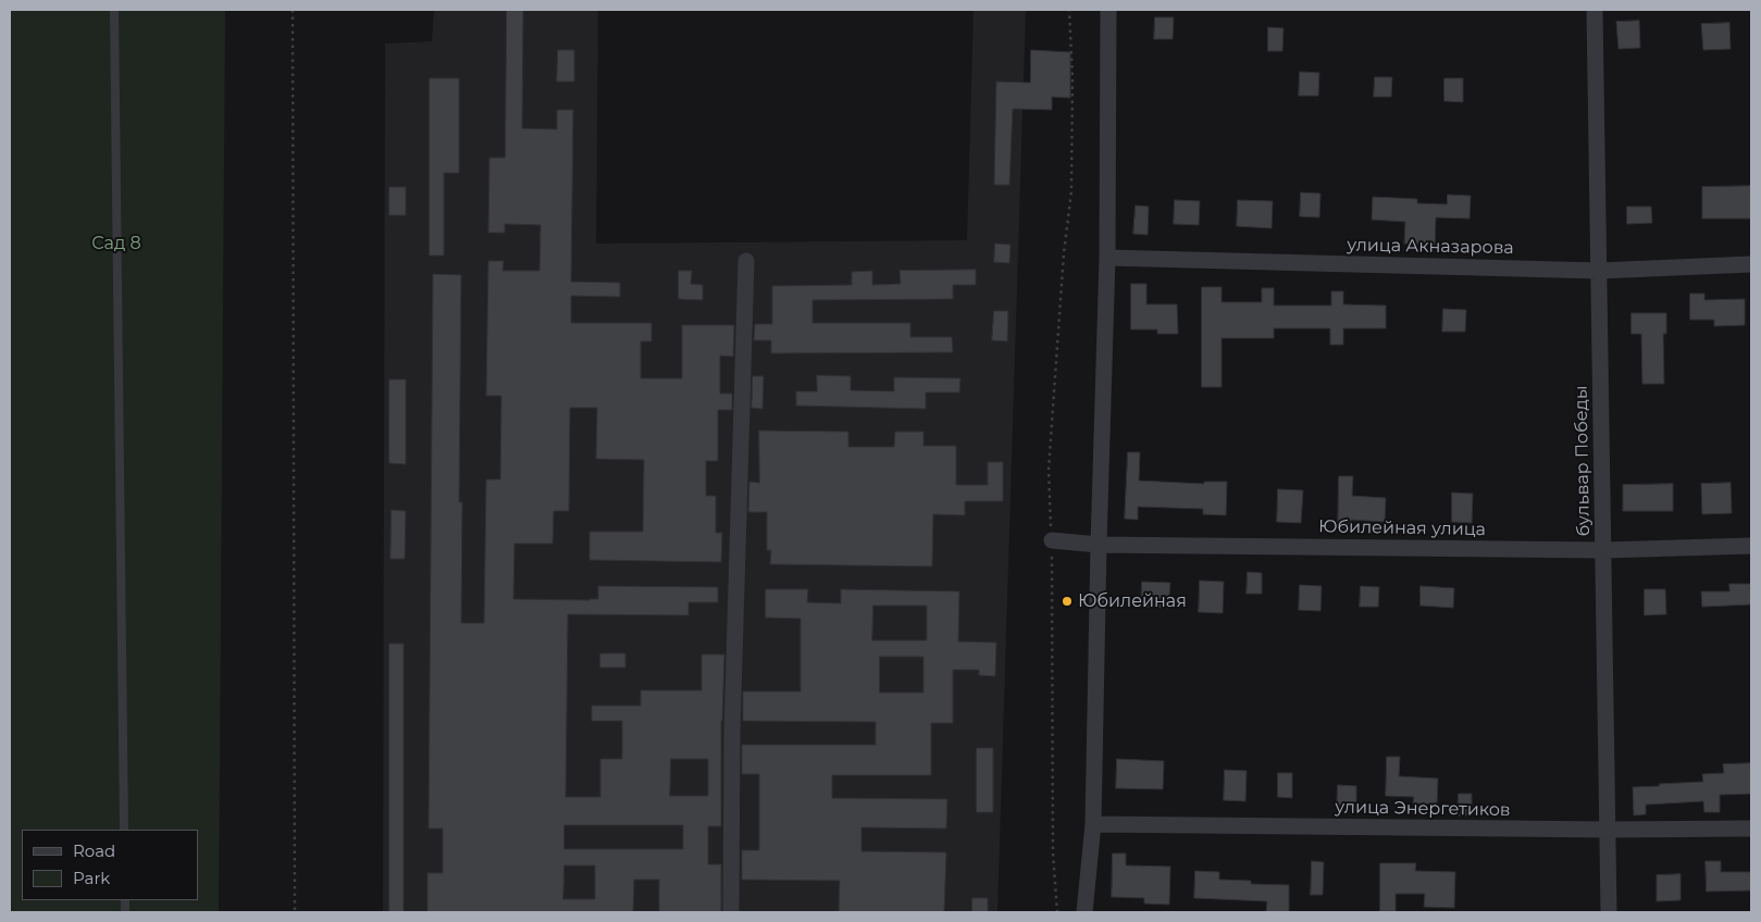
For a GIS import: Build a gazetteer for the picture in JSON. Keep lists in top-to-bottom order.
{
  "streets": {
    "street": [
      "улица Акназарова",
      "бульвар Победы",
      "Юбилейная улица",
      "улица Энергетиков"
    ]
  },
  "crossings": [
    ["улица Акназарова", "бульвар Победы"],
    ["бульвар Победы", "Юбилейная улица"],
    ["бульвар Победы", "улица Энергетиков"]
  ],
  "parks": ["Сад 8"],
  "places": ["Юбилейная"],
  "legend": ["Road", "Park"]
}
